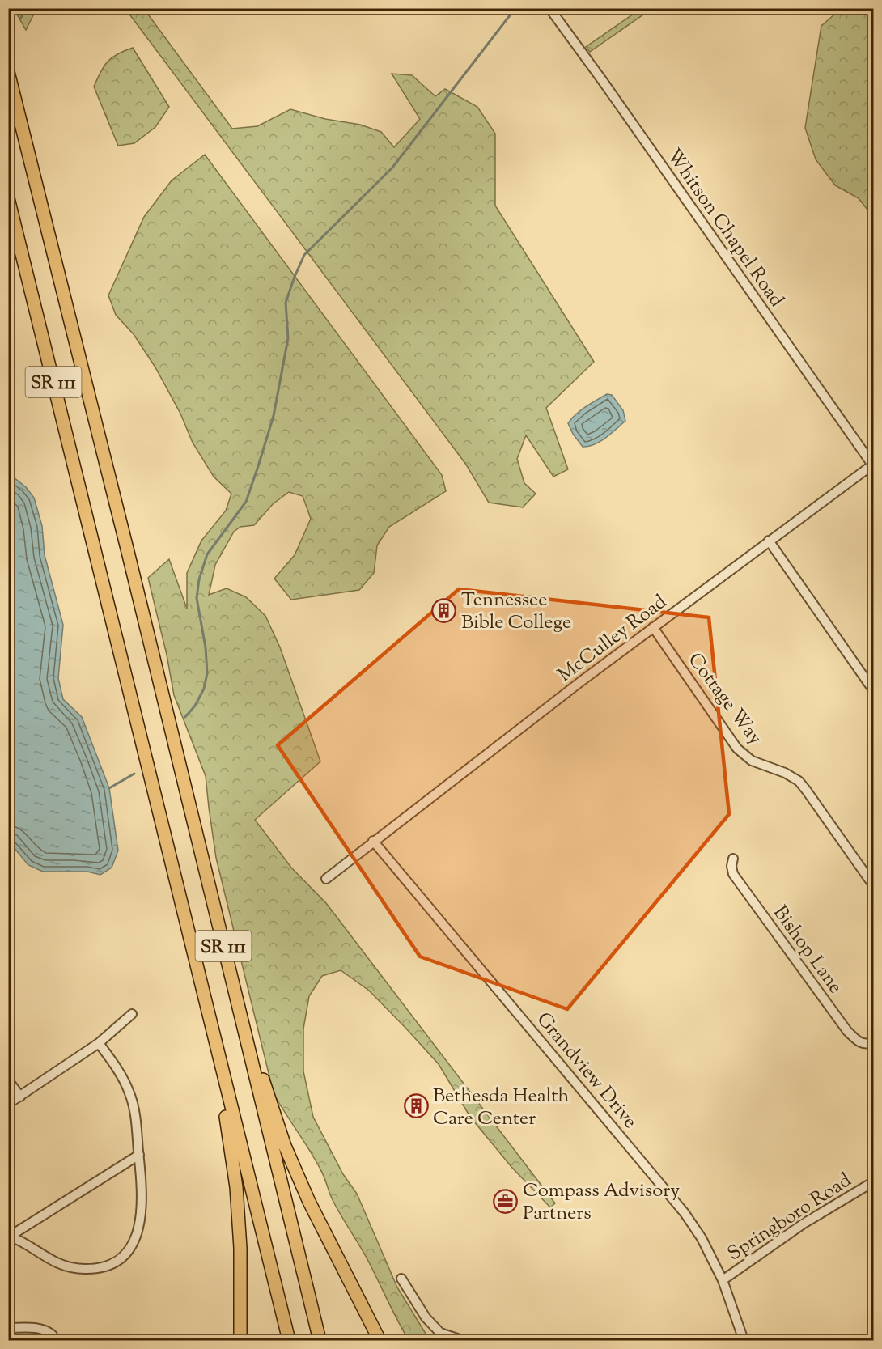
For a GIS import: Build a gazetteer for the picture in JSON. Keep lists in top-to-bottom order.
{
  "streets": {
    "highway": ["SR 111"],
    "street": [
      "Whitson Chapel Road",
      "McCulley Road",
      "Cottage Way",
      "Bishop Lane",
      "Grandview Drive",
      "Springboro Road"
    ]
  },
  "crossings": [
    ["Whitson Chapel Road", "McCulley Road"],
    ["McCulley Road", "Cottage Way"],
    ["McCulley Road", "Grandview Drive"],
    ["Grandview Drive", "Springboro Road"]
  ],
  "places": {
    "building": ["Tennessee Bible College", "Bethesda Health Care Center"],
    "office": ["Compass Advisory Partners"]
  }
}
